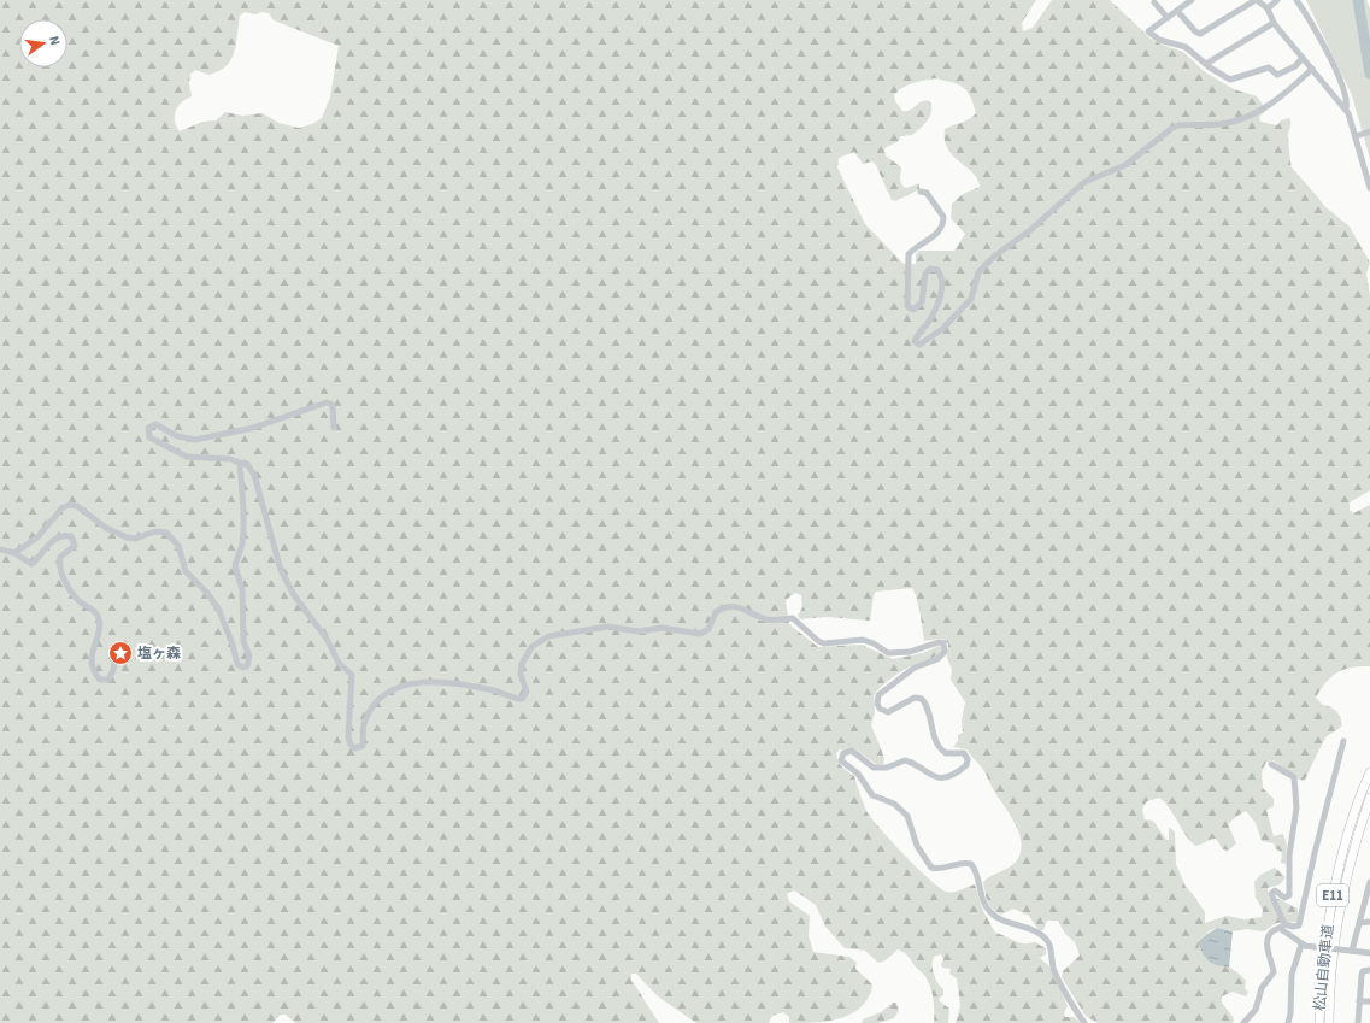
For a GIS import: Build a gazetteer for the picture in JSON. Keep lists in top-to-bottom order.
{
  "streets": {
    "highway": ["E11", "松山自動車道"]
  },
  "places": {
    "place": ["塩ヶ森"]
  },
  "north": "right"
}
